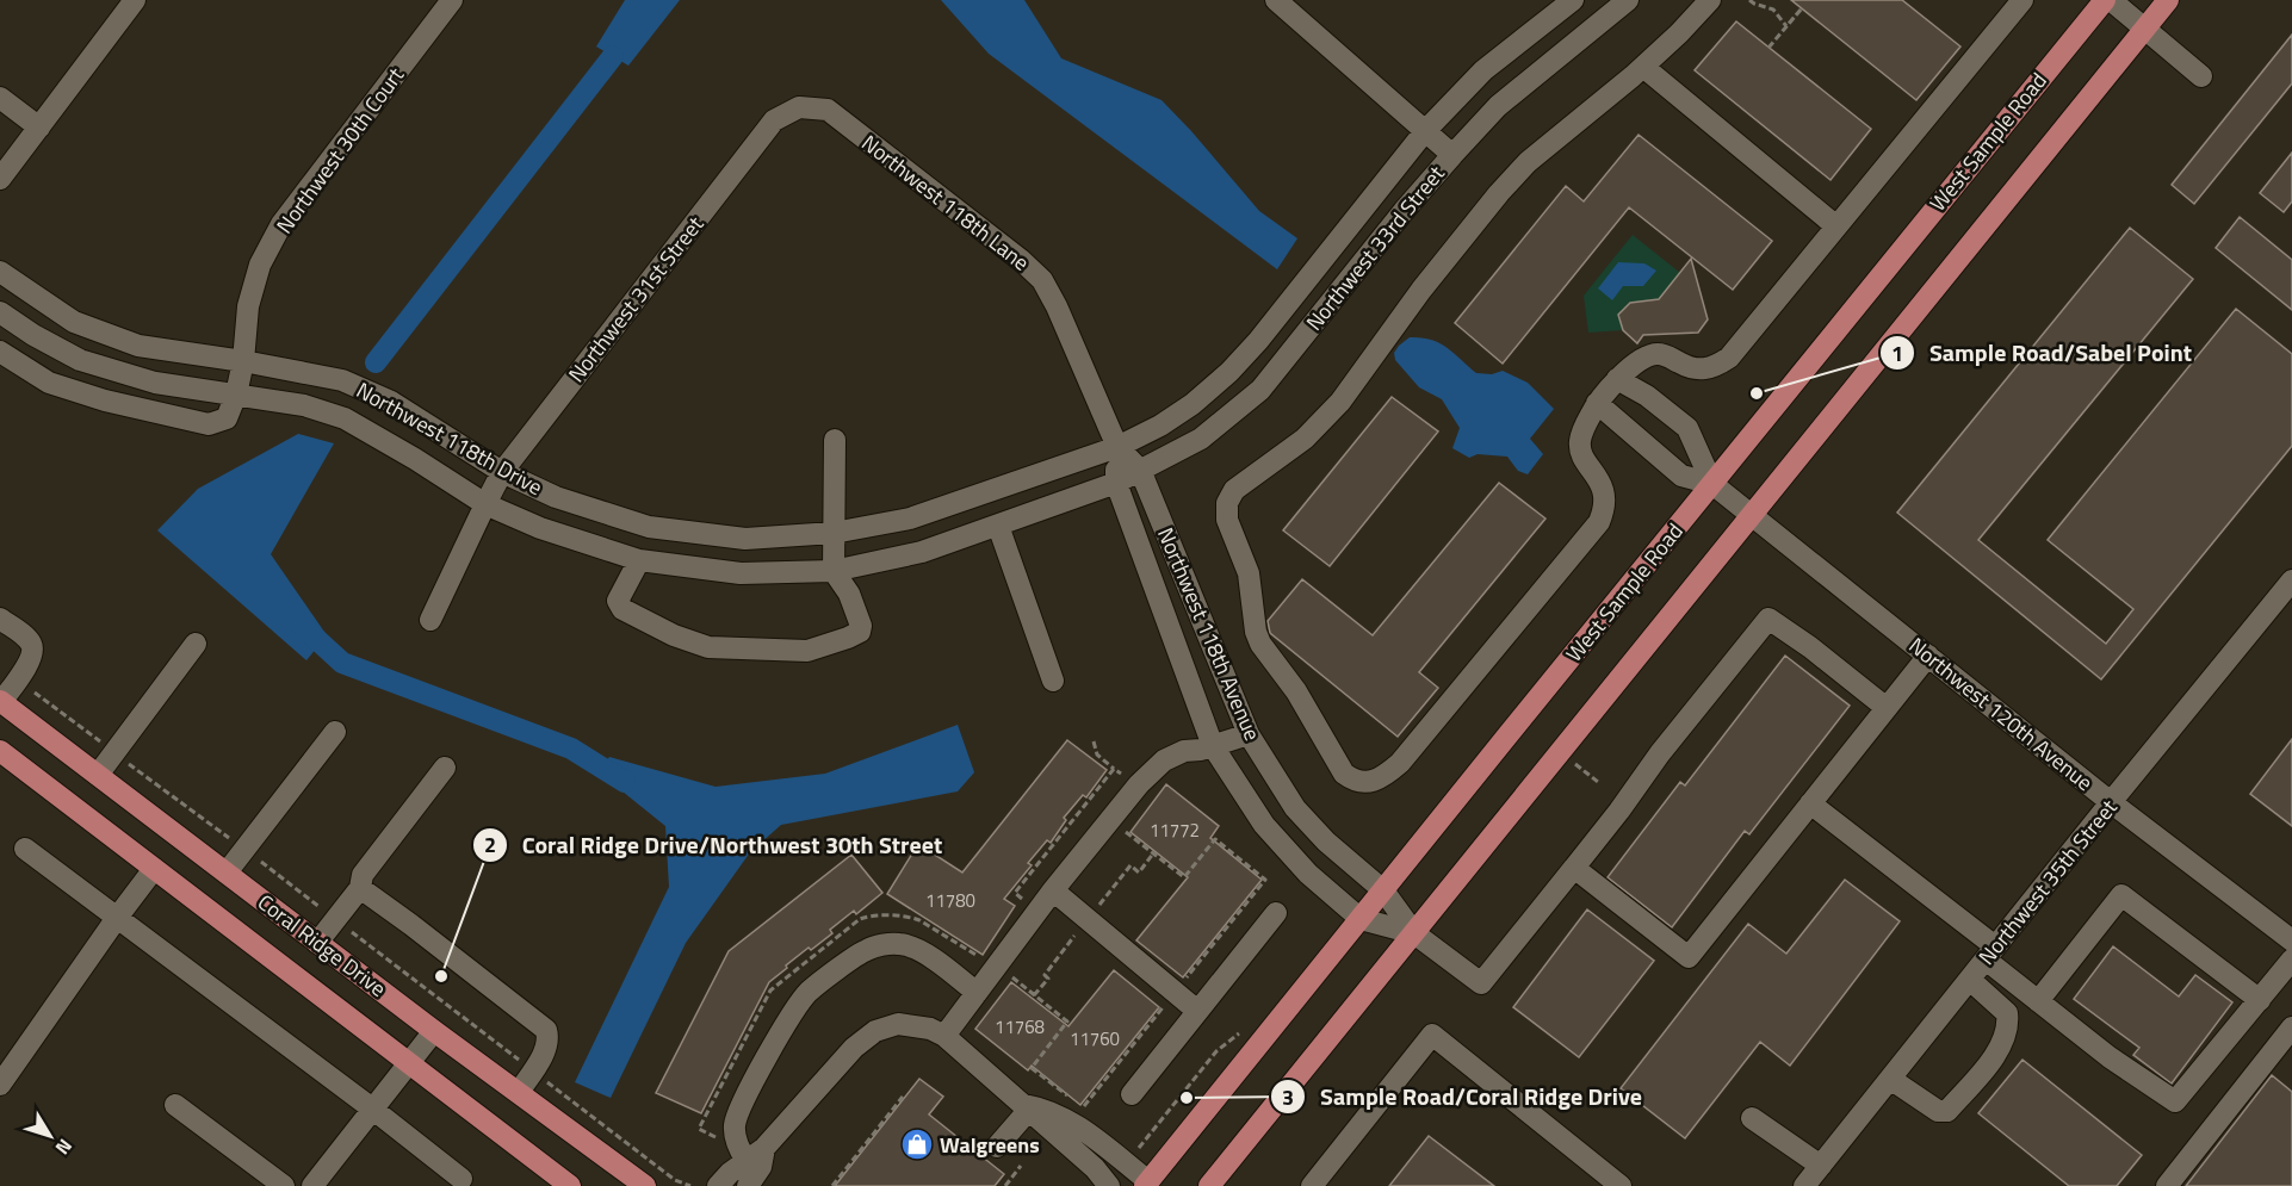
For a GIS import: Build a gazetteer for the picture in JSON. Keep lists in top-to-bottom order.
{
  "streets": {
    "main road": ["West Sample Road", "Coral Ridge Drive"],
    "street": [
      "Northwest 30th Court",
      "Northwest 118th Lane",
      "Northwest 33rd Street",
      "Northwest 31st Street",
      "Northwest 118th Drive",
      "Northwest 118th Avenue",
      "Northwest 120th Avenue",
      "Northwest 35th Street"
    ]
  },
  "crossings": [
    ["West Sample Road", "Northwest 118th Avenue"],
    ["West Sample Road", "Northwest 120th Avenue"],
    ["Northwest 30th Court", "Northwest 118th Drive"],
    ["Northwest 118th Lane", "Northwest 33rd Street"],
    ["Northwest 118th Lane", "Northwest 31st Street"],
    ["Northwest 118th Lane", "Northwest 118th Drive"],
    ["Northwest 118th Lane", "Northwest 118th Avenue"],
    ["Northwest 33rd Street", "Northwest 118th Drive"],
    ["Northwest 33rd Street", "Northwest 118th Avenue"],
    ["Northwest 31st Street", "Northwest 118th Drive"],
    ["Northwest 118th Drive", "Northwest 118th Avenue"],
    ["Northwest 120th Avenue", "Northwest 35th Street"]
  ],
  "places": {
    "other": ["Sample Road/Sabel Point", "Coral Ridge Drive/Northwest 30th Street", "Sample Road/Coral Ridge Drive"],
    "shop": ["Walgreens"]
  },
  "house_numbers": [
    "11772",
    "11780",
    "11768",
    "11760"
  ],
  "north": "bottom right"
}
